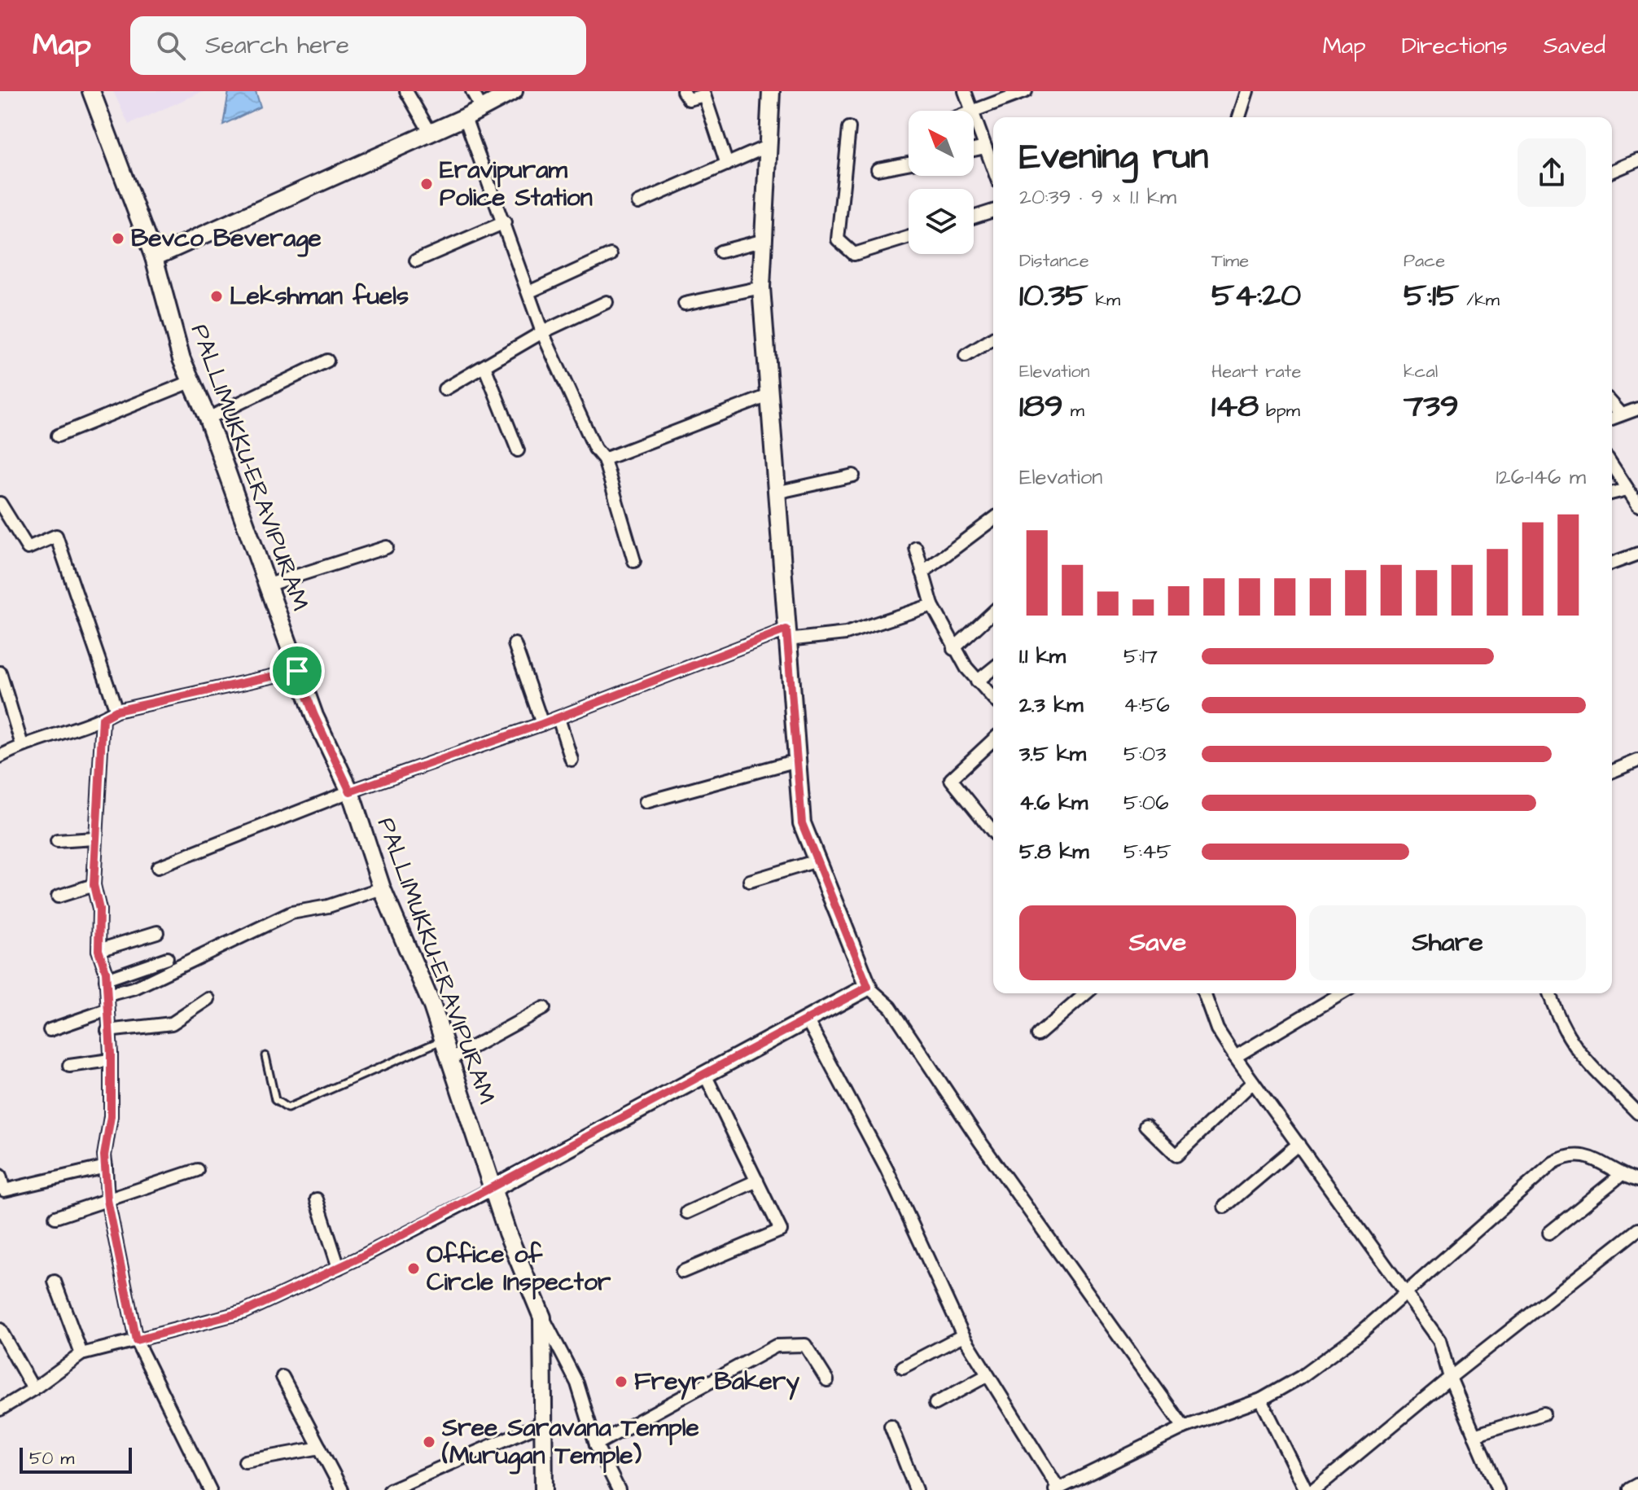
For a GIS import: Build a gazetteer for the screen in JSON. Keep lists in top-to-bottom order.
{
  "streets": {
    "street": ["PALLIMUKKU-ERAVIPURAM"]
  },
  "places": [
    "Eravipuram Police Station",
    "Bevco Beverage",
    "Lekshman fuels",
    "Office of Circle Inspector",
    "Freyr Bakery",
    "Sree Saravana Temple (Murugan Temple)"
  ],
  "scale_bar": "50 m",
  "north": "top left",
  "page": {
    "header": "Map",
    "search": "Search here",
    "nav": ["Map", "Directions", "Saved"],
    "heading": ["Evening run", "20:39 · 9 × 1.1 km"],
    "stats": [
      ["Distance", "10.35 km"],
      ["Time", "54:20"],
      ["Pace", "5:15 /km"],
      ["Elevation", "189 m"],
      ["Heart rate", "148 bpm"],
      ["kcal", "739"]
    ],
    "chart": ["Elevation", "126–146 m"],
    "list": [
      {
        "name": "1.1 km",
        "note": "5:17"
      },
      {
        "name": "2.3 km",
        "note": "4:56"
      },
      {
        "name": "3.5 km",
        "note": "5:03"
      },
      {
        "name": "4.6 km",
        "note": "5:06"
      },
      {
        "name": "5.8 km",
        "note": "5:45"
      }
    ],
    "buttons": ["Save", "Share"],
    "scale": "50 m"
  }
}
